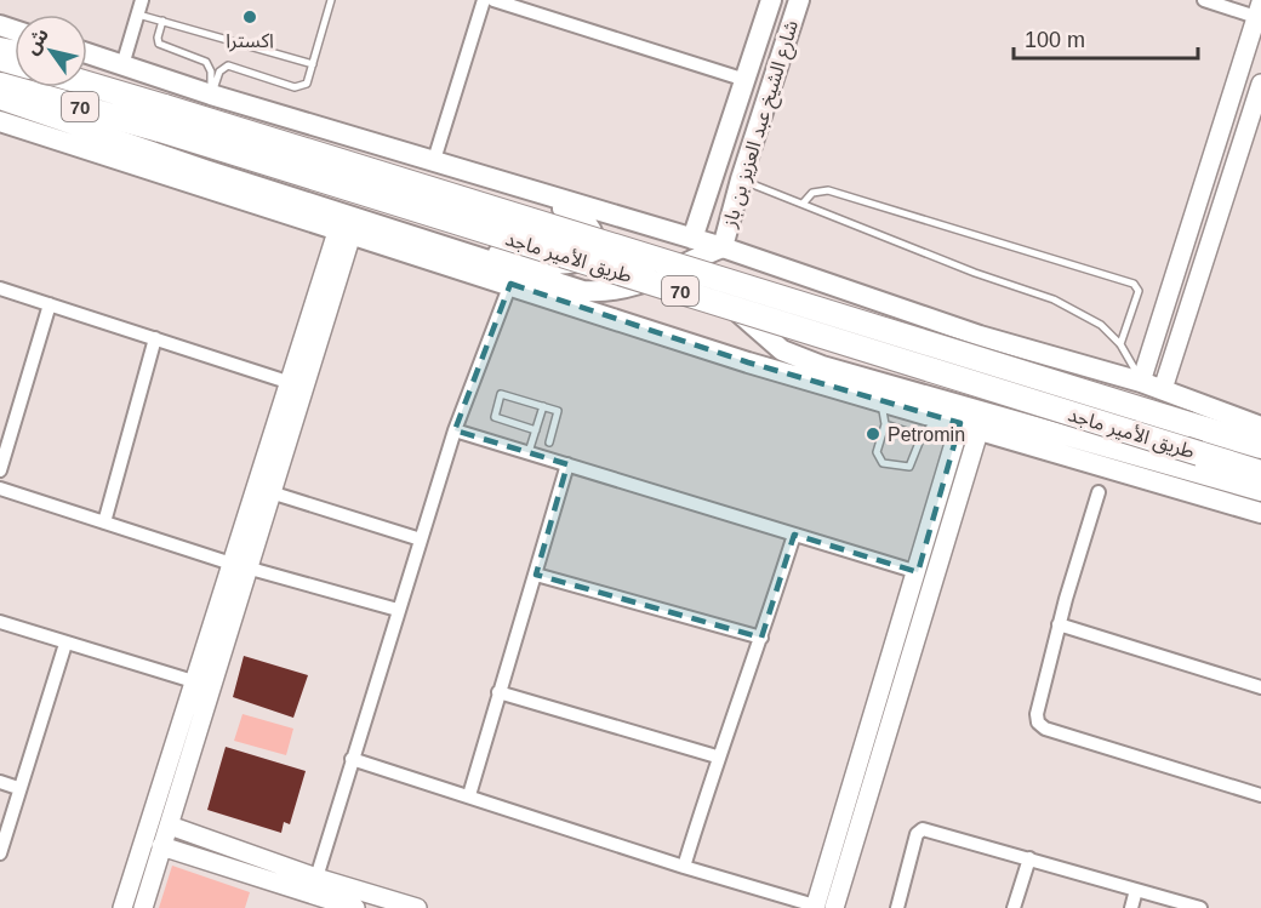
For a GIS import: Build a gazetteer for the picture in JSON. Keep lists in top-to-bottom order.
{
  "streets": {
    "highway": ["70", "طريق الأمير ماجد"],
    "main road": ["شارع الشيخ عبد العزيز بن باز"]
  },
  "places": ["اكسترا", "Petromin"],
  "scale_bar": "100 m",
  "north": "top left"
}
